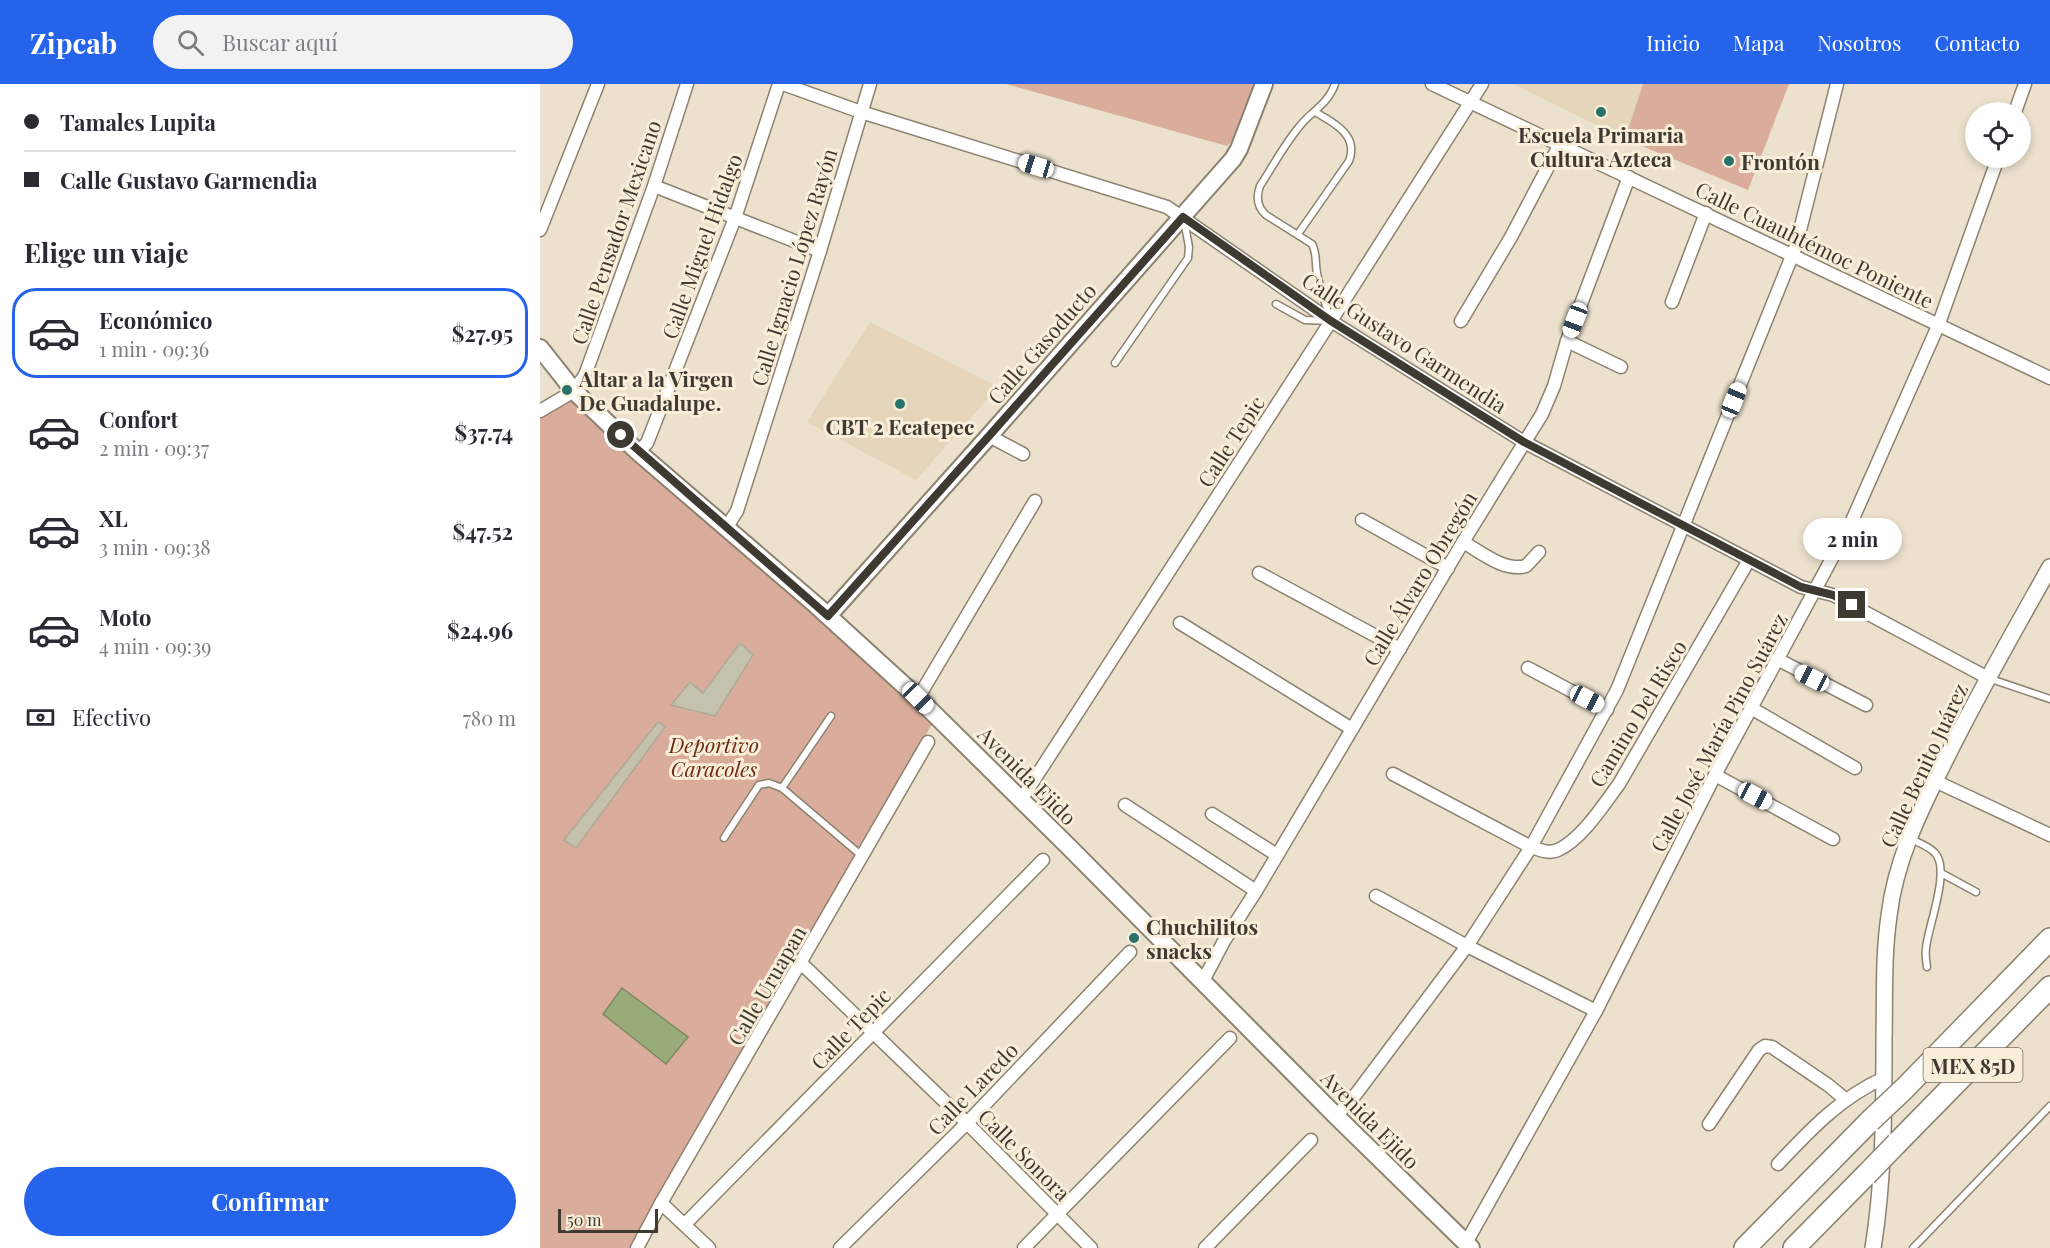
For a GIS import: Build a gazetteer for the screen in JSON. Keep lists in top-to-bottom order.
{
  "streets": {
    "highway": ["MEX 85D"],
    "main road": ["Calle Gasoducto", "Avenida Ejido"],
    "street": [
      "Calle Pensador Mexicano",
      "Calle Cuauhtémoc Poniente",
      "Calle Miguel Hidalgo",
      "Calle Ignacio López Rayón",
      "Calle Gustavo Garmendia",
      "Calle Tepic",
      "Calle Álvaro Obregón",
      "Camino Del Risco",
      "Calle José María Pino Suárez",
      "Calle Benito Juárez",
      "Calle Uruapan",
      "Calle Laredo",
      "Calle Sonora"
    ]
  },
  "crossings": [
    ["Calle Pensador Mexicano", "Avenida Ejido"],
    ["Calle Cuauhtémoc Poniente", "Calle Tepic"],
    ["Calle Cuauhtémoc Poniente", "Calle Álvaro Obregón"],
    ["Calle Cuauhtémoc Poniente", "Calle José María Pino Suárez"],
    ["Calle Miguel Hidalgo", "Avenida Ejido"],
    ["Calle Ignacio López Rayón", "Calle Gustavo Garmendia"],
    ["Calle Ignacio López Rayón", "Avenida Ejido"],
    ["Calle Gustavo Garmendia", "Calle Gasoducto"],
    ["Calle Gustavo Garmendia", "Calle Tepic"],
    ["Calle Gustavo Garmendia", "Calle Álvaro Obregón"],
    ["Calle Gustavo Garmendia", "Camino Del Risco"],
    ["Calle Gustavo Garmendia", "Calle José María Pino Suárez"],
    ["Calle Gustavo Garmendia", "Calle Benito Juárez"],
    ["Calle Gasoducto", "Avenida Ejido"],
    ["Calle Tepic", "Avenida Ejido"],
    ["Calle Tepic", "Calle Sonora"],
    ["Calle Álvaro Obregón", "Avenida Ejido"],
    ["Calle José María Pino Suárez", "Avenida Ejido"],
    ["Calle Uruapan", "Calle Sonora"],
    ["Calle Laredo", "Calle Sonora"]
  ],
  "parks": ["Deportivo Caracoles"],
  "places": [
    "Escuela Primaria Cultura Azteca",
    "Frontón",
    "Altar a la Virgen De Guadalupe.",
    "CBT 2 Ecatepec",
    "Chuchilitos snacks"
  ],
  "scale_bar": "50 m",
  "page": {
    "header": "Zipcab",
    "search": "Buscar aquí",
    "nav": [
      "Inicio",
      "Mapa",
      "Nosotros",
      "Contacto"
    ],
    "banner": ["Tamales Lupita", "Calle Gustavo Garmendia"],
    "heading": "Elige un viaje",
    "list": [
      {
        "name": "Económico",
        "note": "1 min · 09:36",
        "value": "$27.95"
      },
      {
        "name": "Confort",
        "note": "2 min · 09:37",
        "value": "$37.74"
      },
      {
        "name": "XL",
        "note": "3 min · 09:38",
        "value": "$47.52"
      },
      {
        "name": "Moto",
        "note": "4 min · 09:39",
        "value": "$24.96"
      }
    ],
    "bubble": "2 min",
    "pay": ["Efectivo", "780 m"],
    "buttons": "Confirmar",
    "scale": "50 m"
  }
}
